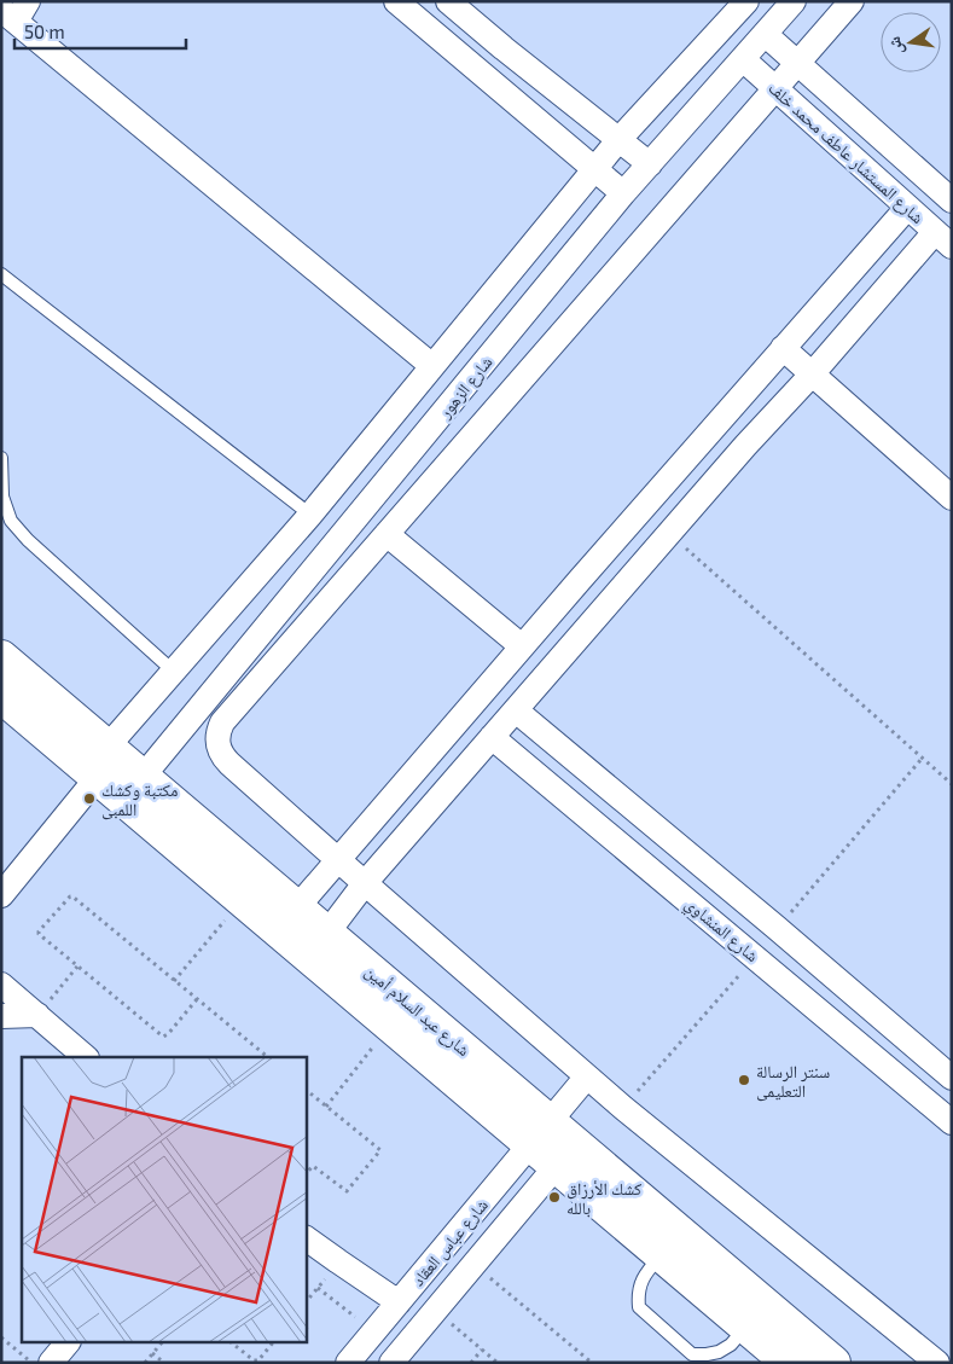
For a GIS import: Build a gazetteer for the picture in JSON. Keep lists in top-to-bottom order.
{
  "streets": {
    "street": [
      "شارع المستشار عاطف محمد خلف",
      "شارع الزهور",
      "شارع المنشاوي",
      "شارع عبد السلام أمين",
      "شارع عباس العقاد"
    ]
  },
  "crossings": [
    ["شارع المستشار عاطف محمد خلف", "شارع الزهور"],
    ["شارع الزهور", "شارع عبد السلام أمين"],
    ["شارع عبد السلام أمين", "شارع عباس العقاد"]
  ],
  "places": ["مكتبة وكشك اللمبى", "سنتر الرسالة التعليمى", "كشك الأرزاق بالله"],
  "scale_bar": "50 m",
  "north": "left"
}
